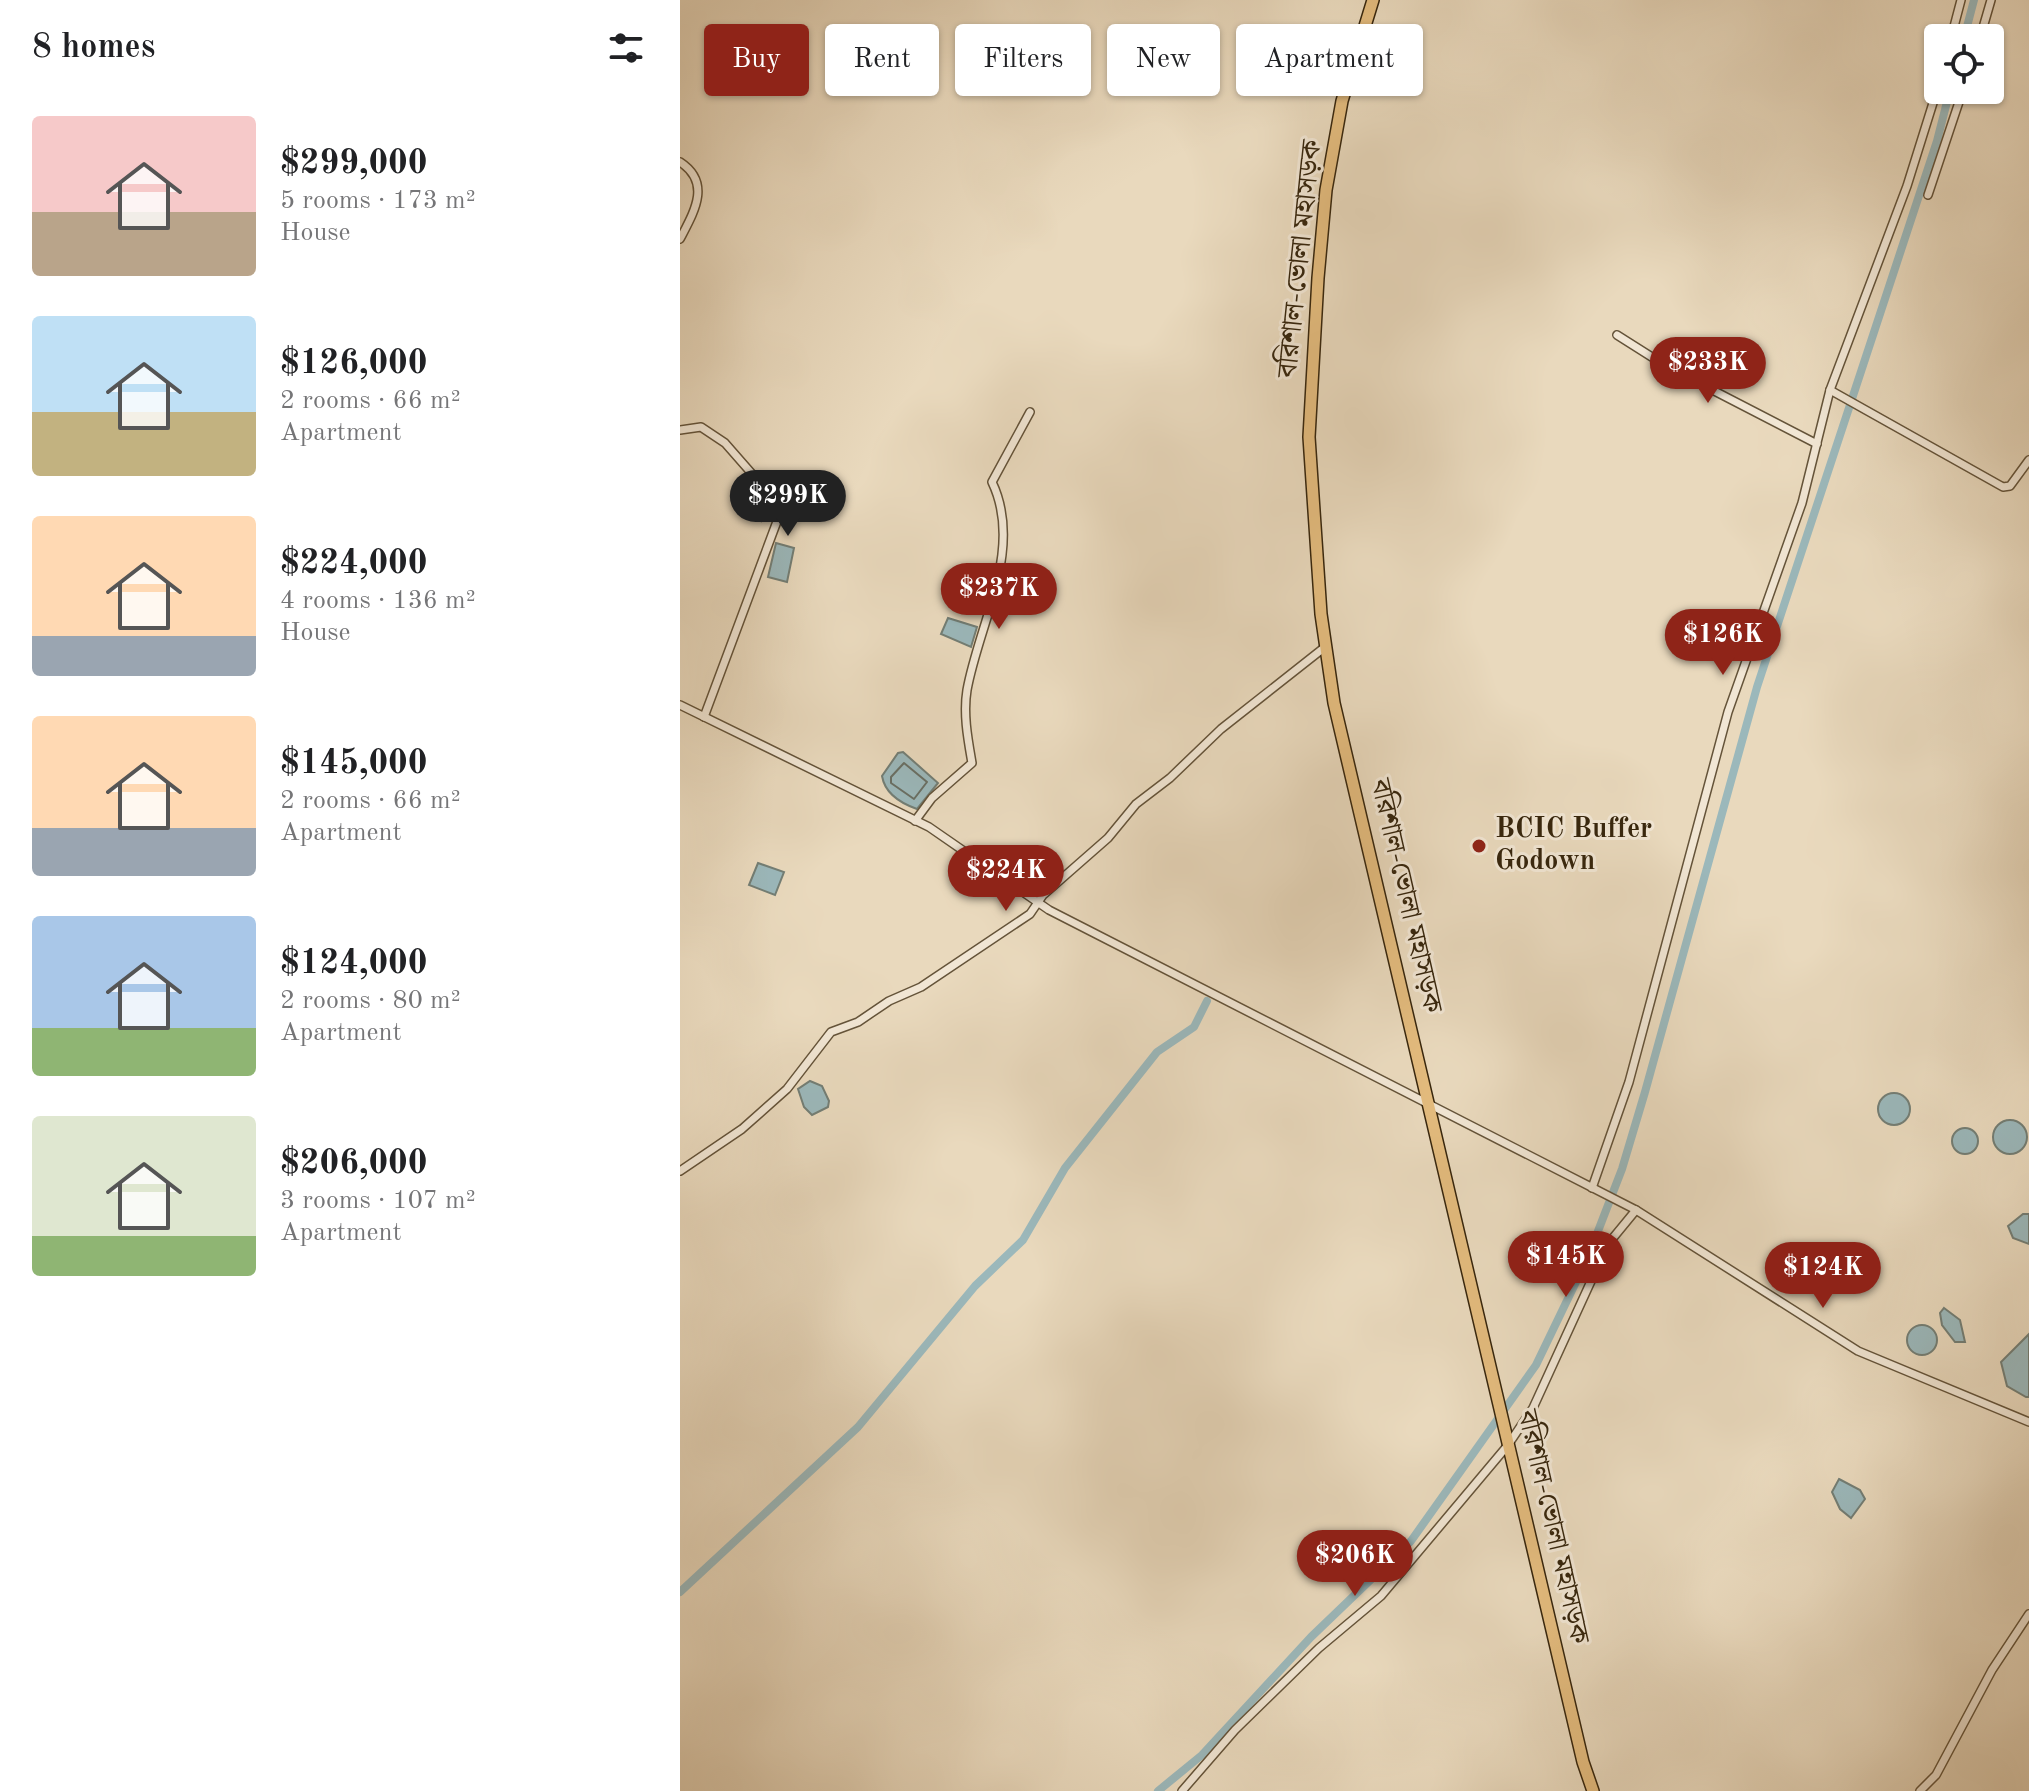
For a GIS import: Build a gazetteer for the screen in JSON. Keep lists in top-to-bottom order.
{
  "streets": {
    "highway": ["বরিশাল-ভোলা মহাসড়ক"]
  },
  "places": ["BCIC Buffer Godown"],
  "page": {
    "heading": "8 homes",
    "chip": [
      "Buy",
      "Rent",
      "Filters",
      "New",
      "Apartment"
    ],
    "list": [
      {
        "name": "$299,000",
        "note": "5 rooms · 173 m² · House"
      },
      {
        "name": "$126,000",
        "note": "2 rooms · 66 m² · Apartment"
      },
      {
        "name": "$224,000",
        "note": "4 rooms · 136 m² · House"
      },
      {
        "name": "$145,000",
        "note": "2 rooms · 66 m² · Apartment"
      },
      {
        "name": "$124,000",
        "note": "2 rooms · 80 m² · Apartment"
      },
      {
        "name": "$206,000",
        "note": "3 rooms · 107 m² · Apartment"
      }
    ],
    "price": [
      "$233K",
      "$299K",
      "$237K",
      "$126K",
      "$224K",
      "$145K",
      "$124K",
      "$206K"
    ]
  }
}
